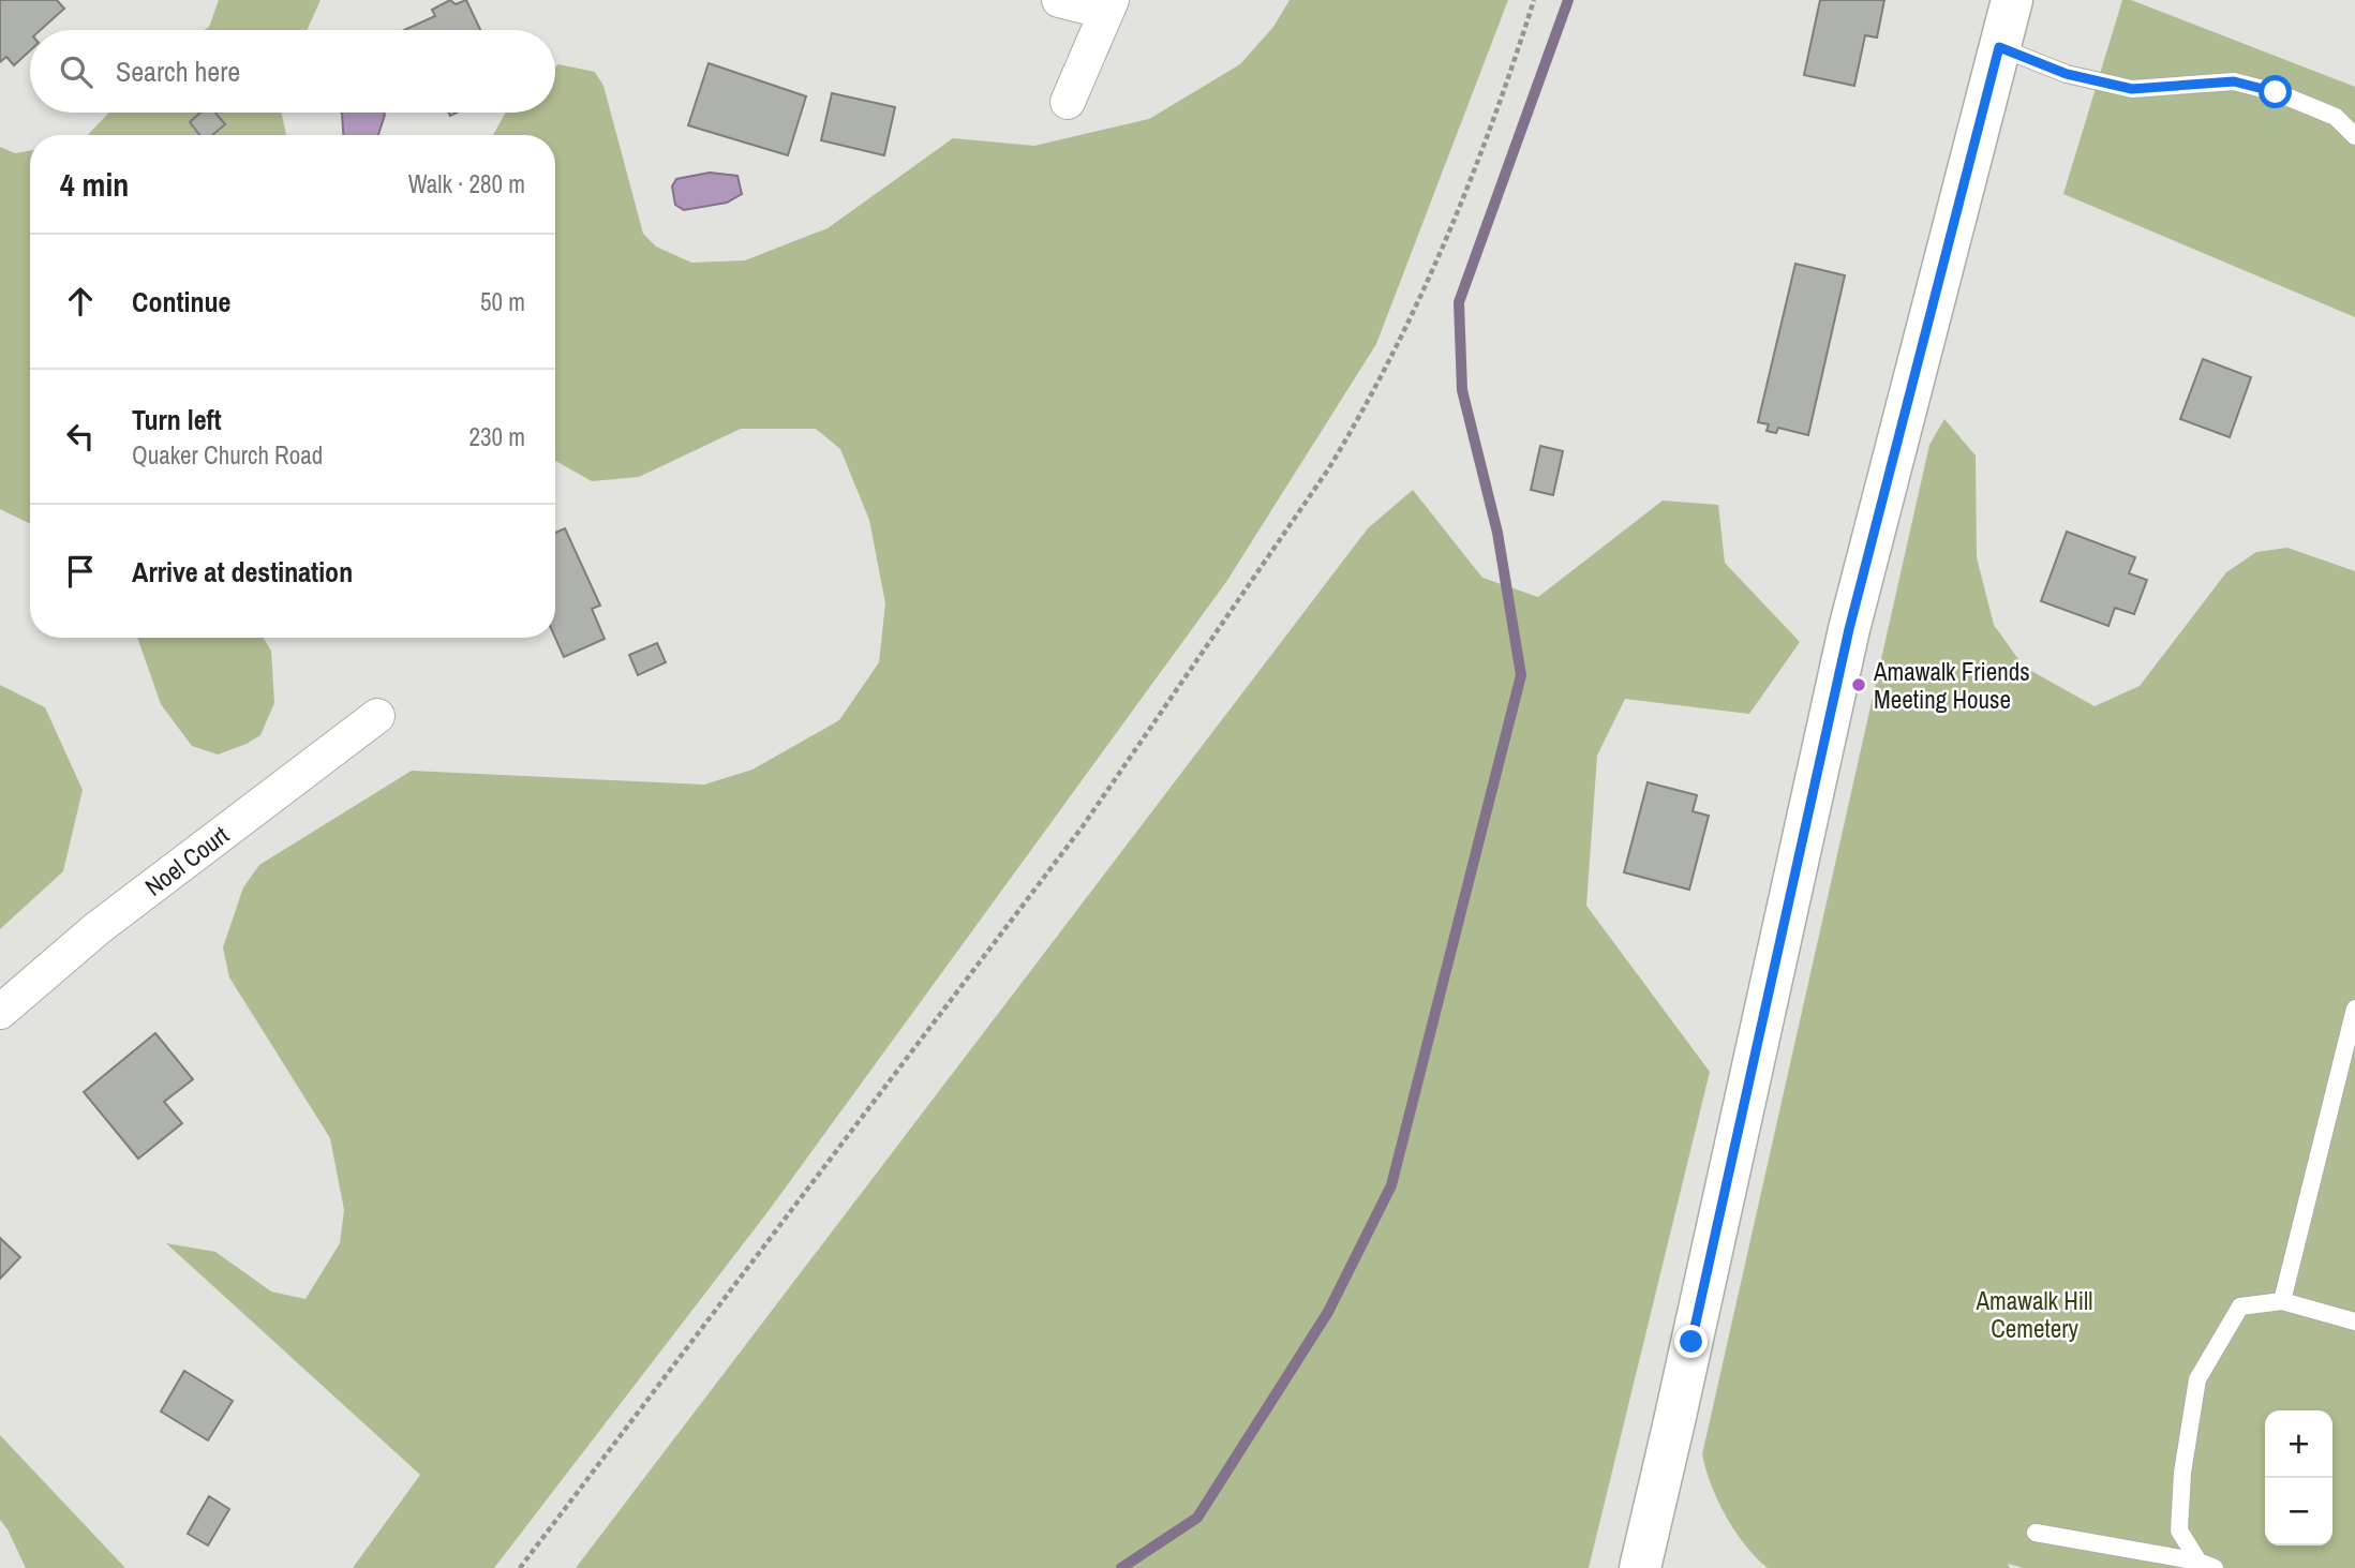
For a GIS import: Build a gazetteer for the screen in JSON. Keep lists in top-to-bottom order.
{
  "streets": {
    "street": ["Noel Court"]
  },
  "parks": ["Amawalk Hill Cemetery"],
  "places": ["Amawalk Friends Meeting House"],
  "page": {
    "search": "Search here",
    "heading": ["4 min", "Walk · 280 m"],
    "list": [
      ["Continue", "50 m"],
      ["Turn left", "Quaker Church Road", "230 m"],
      "Arrive at destination"
    ],
    "map_buttons": ["+", "−"]
  }
}
